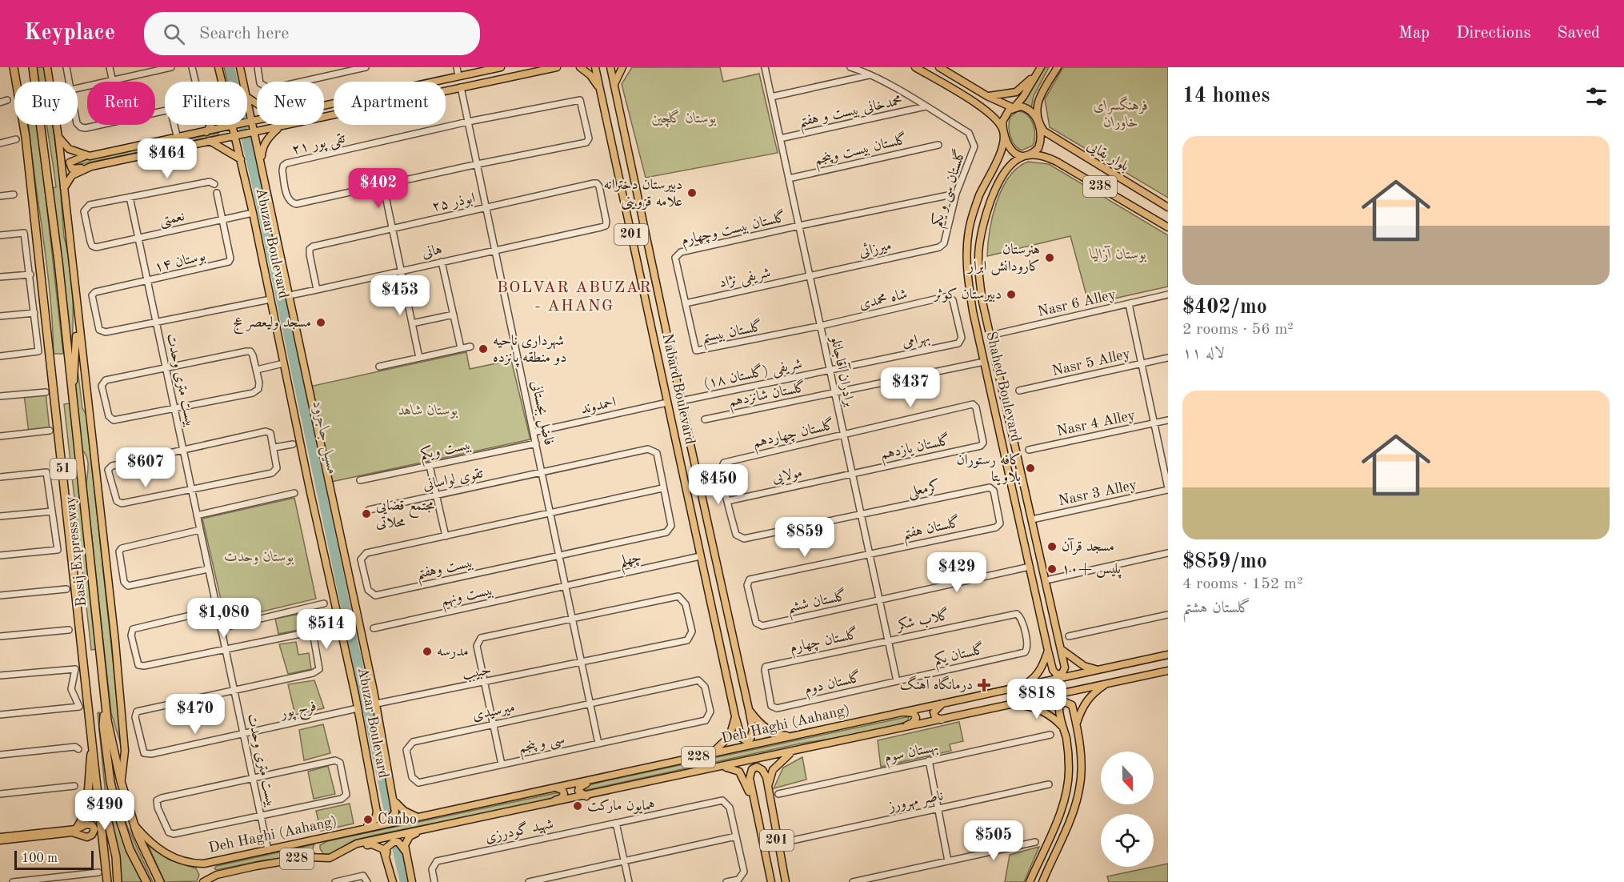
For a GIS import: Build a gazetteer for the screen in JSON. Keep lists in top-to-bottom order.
{
  "streets": {
    "highway": ["51", "Basij Expressway"],
    "main road": [
      "بلوار بقایی",
      "238",
      "201",
      "Abuzar Boulevard",
      "Shahed Boulevard",
      "Nabard Boulevard",
      "Deh Haghi (Aahang)",
      "228"
    ],
    "street": [
      "محمدخانی بیست و هفتم",
      "تقی پور ۲۱",
      "گلستان بیست وپنجم",
      "گلستان سی و یکم",
      "ابوذر ۲۵",
      "نعمتی",
      "گلستان بیست وچهارم",
      "میرزائی",
      "هانی",
      "بوستان ۱۴",
      "شریفی نژاد",
      "شاه محمدی",
      "Nasr 6 Alley",
      "گلستان بیستم",
      "بهرامی",
      "Nasr 5 Alley",
      "برادران آقاجانلو",
      "شریفی (گلستان ۱۸)",
      "بیست متری وحدت",
      "گلستان شانزدهم",
      "احمدوند",
      "فاضل بجستانی",
      "Nasr 4 Alley",
      "گلستان چهاردهم",
      "گلستان یازدهم",
      "بیست ویکم",
      "مولایی",
      "تقوی لواسانی",
      "کرمعلی",
      "Nasr 3 Alley",
      "گلستان هفتم",
      "چهلم",
      "بیست وهفتم",
      "بیست ونهم",
      "گلستان ششم",
      "گلاب شکر",
      "گلستان چهارم",
      "گلستان یکم",
      "حبیب",
      "گلستان دوم",
      "فرج پور",
      "میرسیدی",
      "سی و پنجم",
      "بهستان سوم",
      "ناصر مهرورز",
      "شهید گودرزی"
    ]
  },
  "crossings": [
    ["محمدخانی بیست و هفتم", "گلستان سی و یکم"],
    ["محمدخانی بیست و هفتم", "برادران آقاجانلو"],
    ["تقی پور ۲۱", "فاضل بجستانی"],
    ["گلستان بیست وپنجم", "برادران آقاجانلو"],
    ["بلوار بقایی", "238"],
    ["بلوار بقایی", "Shahed Boulevard"],
    ["238", "Shahed Boulevard"],
    ["گلستان سی و یکم", "گلستان بیست وچهارم"],
    ["گلستان سی و یکم", "میرزائی"],
    ["ابوذر ۲۵", "هانی"],
    ["ابوذر ۲۵", "فاضل بجستانی"],
    ["نعمتی", "Abuzar Boulevard"],
    ["نعمتی", "بوستان ۱۴"],
    ["نعمتی", "بیست متری وحدت"],
    ["گلستان بیست وچهارم", "شریفی نژاد"],
    ["گلستان بیست وچهارم", "گلستان بیستم"],
    ["گلستان بیست وچهارم", "برادران آقاجانلو"],
    ["201", "Nabard Boulevard"],
    ["Abuzar Boulevard", "هانی"],
    ["Abuzar Boulevard", "حبیب"],
    ["Abuzar Boulevard", "فرج پور"],
    ["میرزائی", "شریفی نژاد"],
    ["میرزائی", "برادران آقاجانلو"],
    ["هانی", "فاضل بجستانی"],
    ["بوستان ۱۴", "بیست متری وحدت"],
    ["شریفی نژاد", "گلستان بیستم"],
    ["شریفی نژاد", "برادران آقاجانلو"],
    ["شاه محمدی", "گلستان بیستم"],
    ["شاه محمدی", "بهرامی"],
    ["شاه محمدی", "برادران آقاجانلو"],
    ["Nasr 6 Alley", "Shahed Boulevard"],
    ["گلستان بیستم", "برادران آقاجانلو"],
    ["بهرامی", "برادران آقاجانلو"],
    ["بهرامی", "شریفی (گلستان ۱۸)"],
    ["برادران آقاجانلو", "شریفی (گلستان ۱۸)"],
    ["برادران آقاجانلو", "گلستان شانزدهم"],
    ["برادران آقاجانلو", "گلستان چهاردهم"],
    ["برادران آقاجانلو", "گلستان یازدهم"],
    ["برادران آقاجانلو", "مولایی"],
    ["برادران آقاجانلو", "کرمعلی"],
    ["برادران آقاجانلو", "گلستان هفتم"],
    ["برادران آقاجانلو", "گلستان ششم"],
    ["برادران آقاجانلو", "گلاب شکر"],
    ["برادران آقاجانلو", "گلستان چهارم"],
    ["برادران آقاجانلو", "گلستان یکم"],
    ["برادران آقاجانلو", "گلستان دوم"],
    ["شریفی (گلستان ۱۸)", "Nabard Boulevard"],
    ["بیست متری وحدت", "فرج پور"],
    ["بیست متری وحدت", "Deh Haghi (Aahang)"],
    ["Shahed Boulevard", "گلستان شانزدهم"],
    ["Shahed Boulevard", "Nasr 3 Alley"],
    ["Shahed Boulevard", "گلستان ششم"],
    ["Nabard Boulevard", "احمدوند"],
    ["Nabard Boulevard", "چهلم"],
    ["احمدوند", "فاضل بجستانی"],
    ["فاضل بجستانی", "بیست ویکم"],
    ["فاضل بجستانی", "تقوی لواسانی"],
    ["فاضل بجستانی", "چهلم"],
    ["فاضل بجستانی", "بیست وهفتم"],
    ["فاضل بجستانی", "بیست ونهم"],
    ["فاضل بجستانی", "حبیب"],
    ["فاضل بجستانی", "میرسیدی"],
    ["فاضل بجستانی", "سی و پنجم"],
    ["گلستان چهاردهم", "گلستان یازدهم"],
    ["گلستان چهاردهم", "مولایی"],
    ["گلستان چهاردهم", "کرمعلی"],
    ["گلستان یازدهم", "مولایی"],
    ["مولایی", "کرمعلی"],
    ["کرمعلی", "گلستان هفتم"],
    ["گلستان هفتم", "گلستان ششم"],
    ["Basij Expressway", "Deh Haghi (Aahang)"],
    ["چهلم", "بیست ونهم"],
    ["گلاب شکر", "گلستان چهارم"],
    ["گلاب شکر", "گلستان یکم"],
    ["گلستان چهارم", "گلستان دوم"],
    ["گلستان یکم", "گلستان دوم"],
    ["میرسیدی", "سی و پنجم"]
  ],
  "districts": ["BOLVAR ABUZAR - AHANG"],
  "water": ["مسیل جاجرود"],
  "parks": [
    "فرهنگسرای خاوران",
    "بوستان گلچین",
    "بوستان آزالیا",
    "بوستان شاهد",
    "بوستان وحدت"
  ],
  "places": {
    "other": [
      "دبیرستان دخترانه علامه قزوینی",
      "هنرستان کارودانش ابرار",
      "دبیرستان کوثر",
      "مسجد ولیعصر عج",
      "شهرداری ناحیه دو منطقه پانزده",
      "کافه رستوران بلاویتا",
      "مجتمع قضایی محلاتی",
      "مسجد قرآن",
      "پلیس +۱۰",
      "مدرسه",
      "همایون مارکت",
      "Canbo"
    ],
    "health": ["درمانگاه آهنگ"]
  },
  "scale_bar": "100 m",
  "north": "bottom",
  "page": {
    "header": "Keyplace",
    "search": "Search here",
    "nav": ["Map", "Directions", "Saved"],
    "heading": "14 homes",
    "chip": [
      "Buy",
      "Rent",
      "Filters",
      "New",
      "Apartment"
    ],
    "list": [
      {
        "name": "$402/mo",
        "note": "2 rooms · 56 m² · لاله ۱۱"
      },
      {
        "name": "$859/mo",
        "note": "4 rooms · 152 m² · گلستان هشتم"
      }
    ],
    "price": [
      "$464",
      "$402",
      "$453",
      "$437",
      "$607",
      "$450",
      "$859",
      "$429",
      "$1,080",
      "$514",
      "$818",
      "$470",
      "$490",
      "$505"
    ],
    "scale": "100 m"
  }
}
